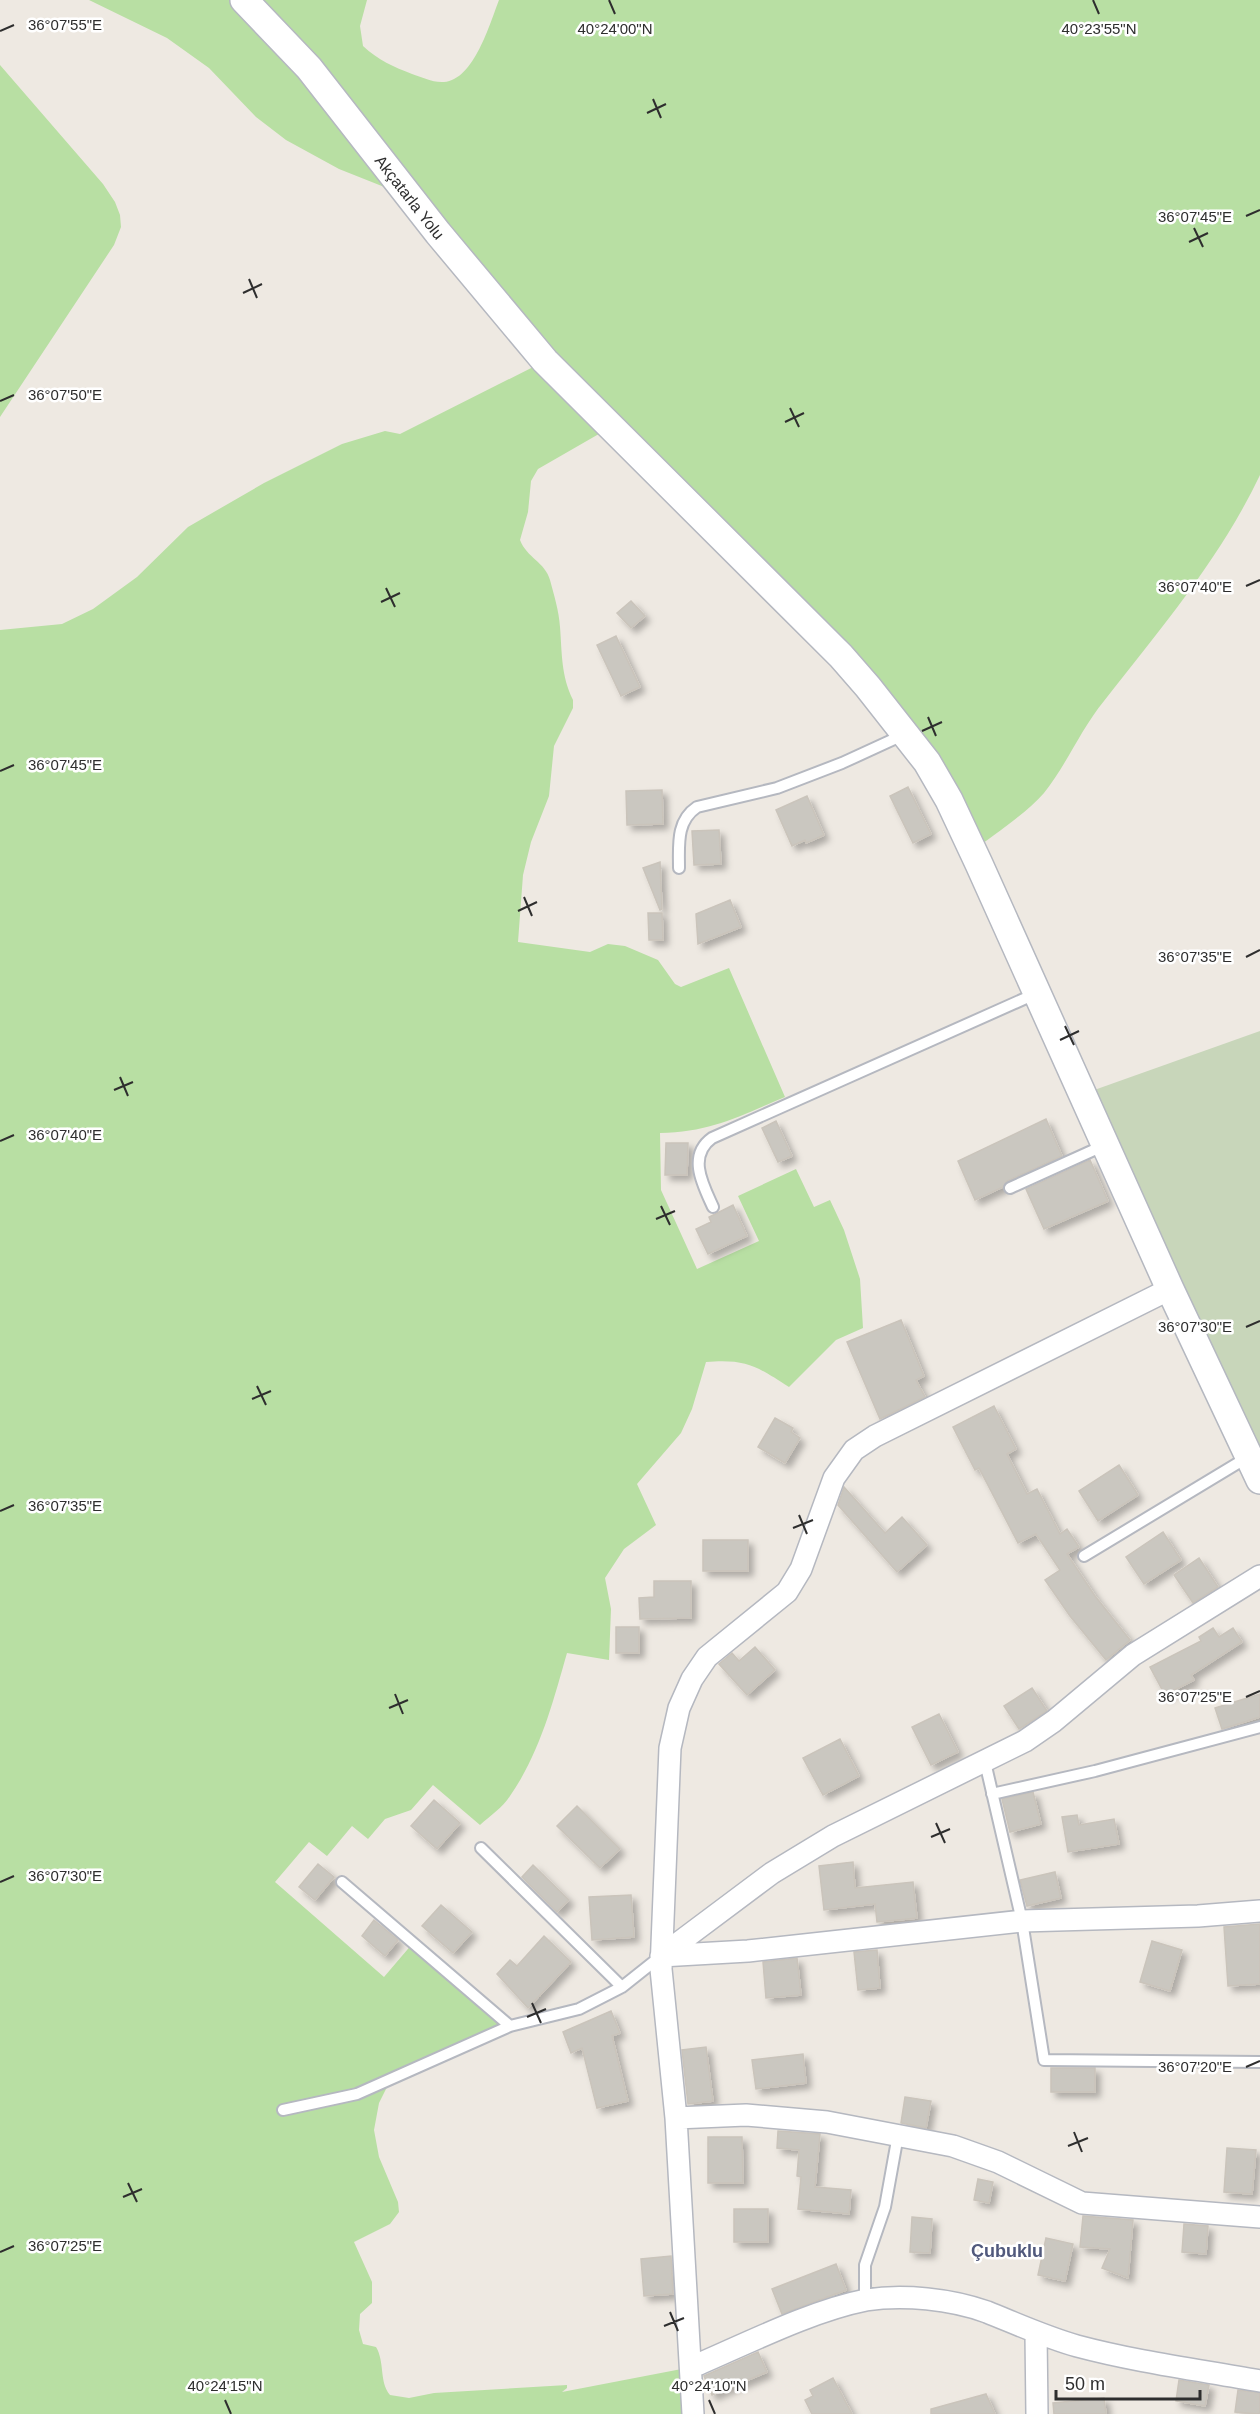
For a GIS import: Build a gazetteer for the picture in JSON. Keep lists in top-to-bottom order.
{
  "streets": {
    "street": ["Akçatarla Yolu"]
  },
  "districts": ["Çubuklu"],
  "scale_bar": "50 m",
  "coordinates": [
    "36°07'55\"E",
    "40°23'55\"N",
    "40°24'00\"N",
    "36°07'45\"E",
    "36°07'50\"E",
    "36°07'40\"E",
    "36°07'35\"E",
    "36°07'30\"E",
    "36°07'25\"E",
    "36°07'20\"E",
    "40°24'15\"N",
    "40°24'10\"N"
  ]
}
